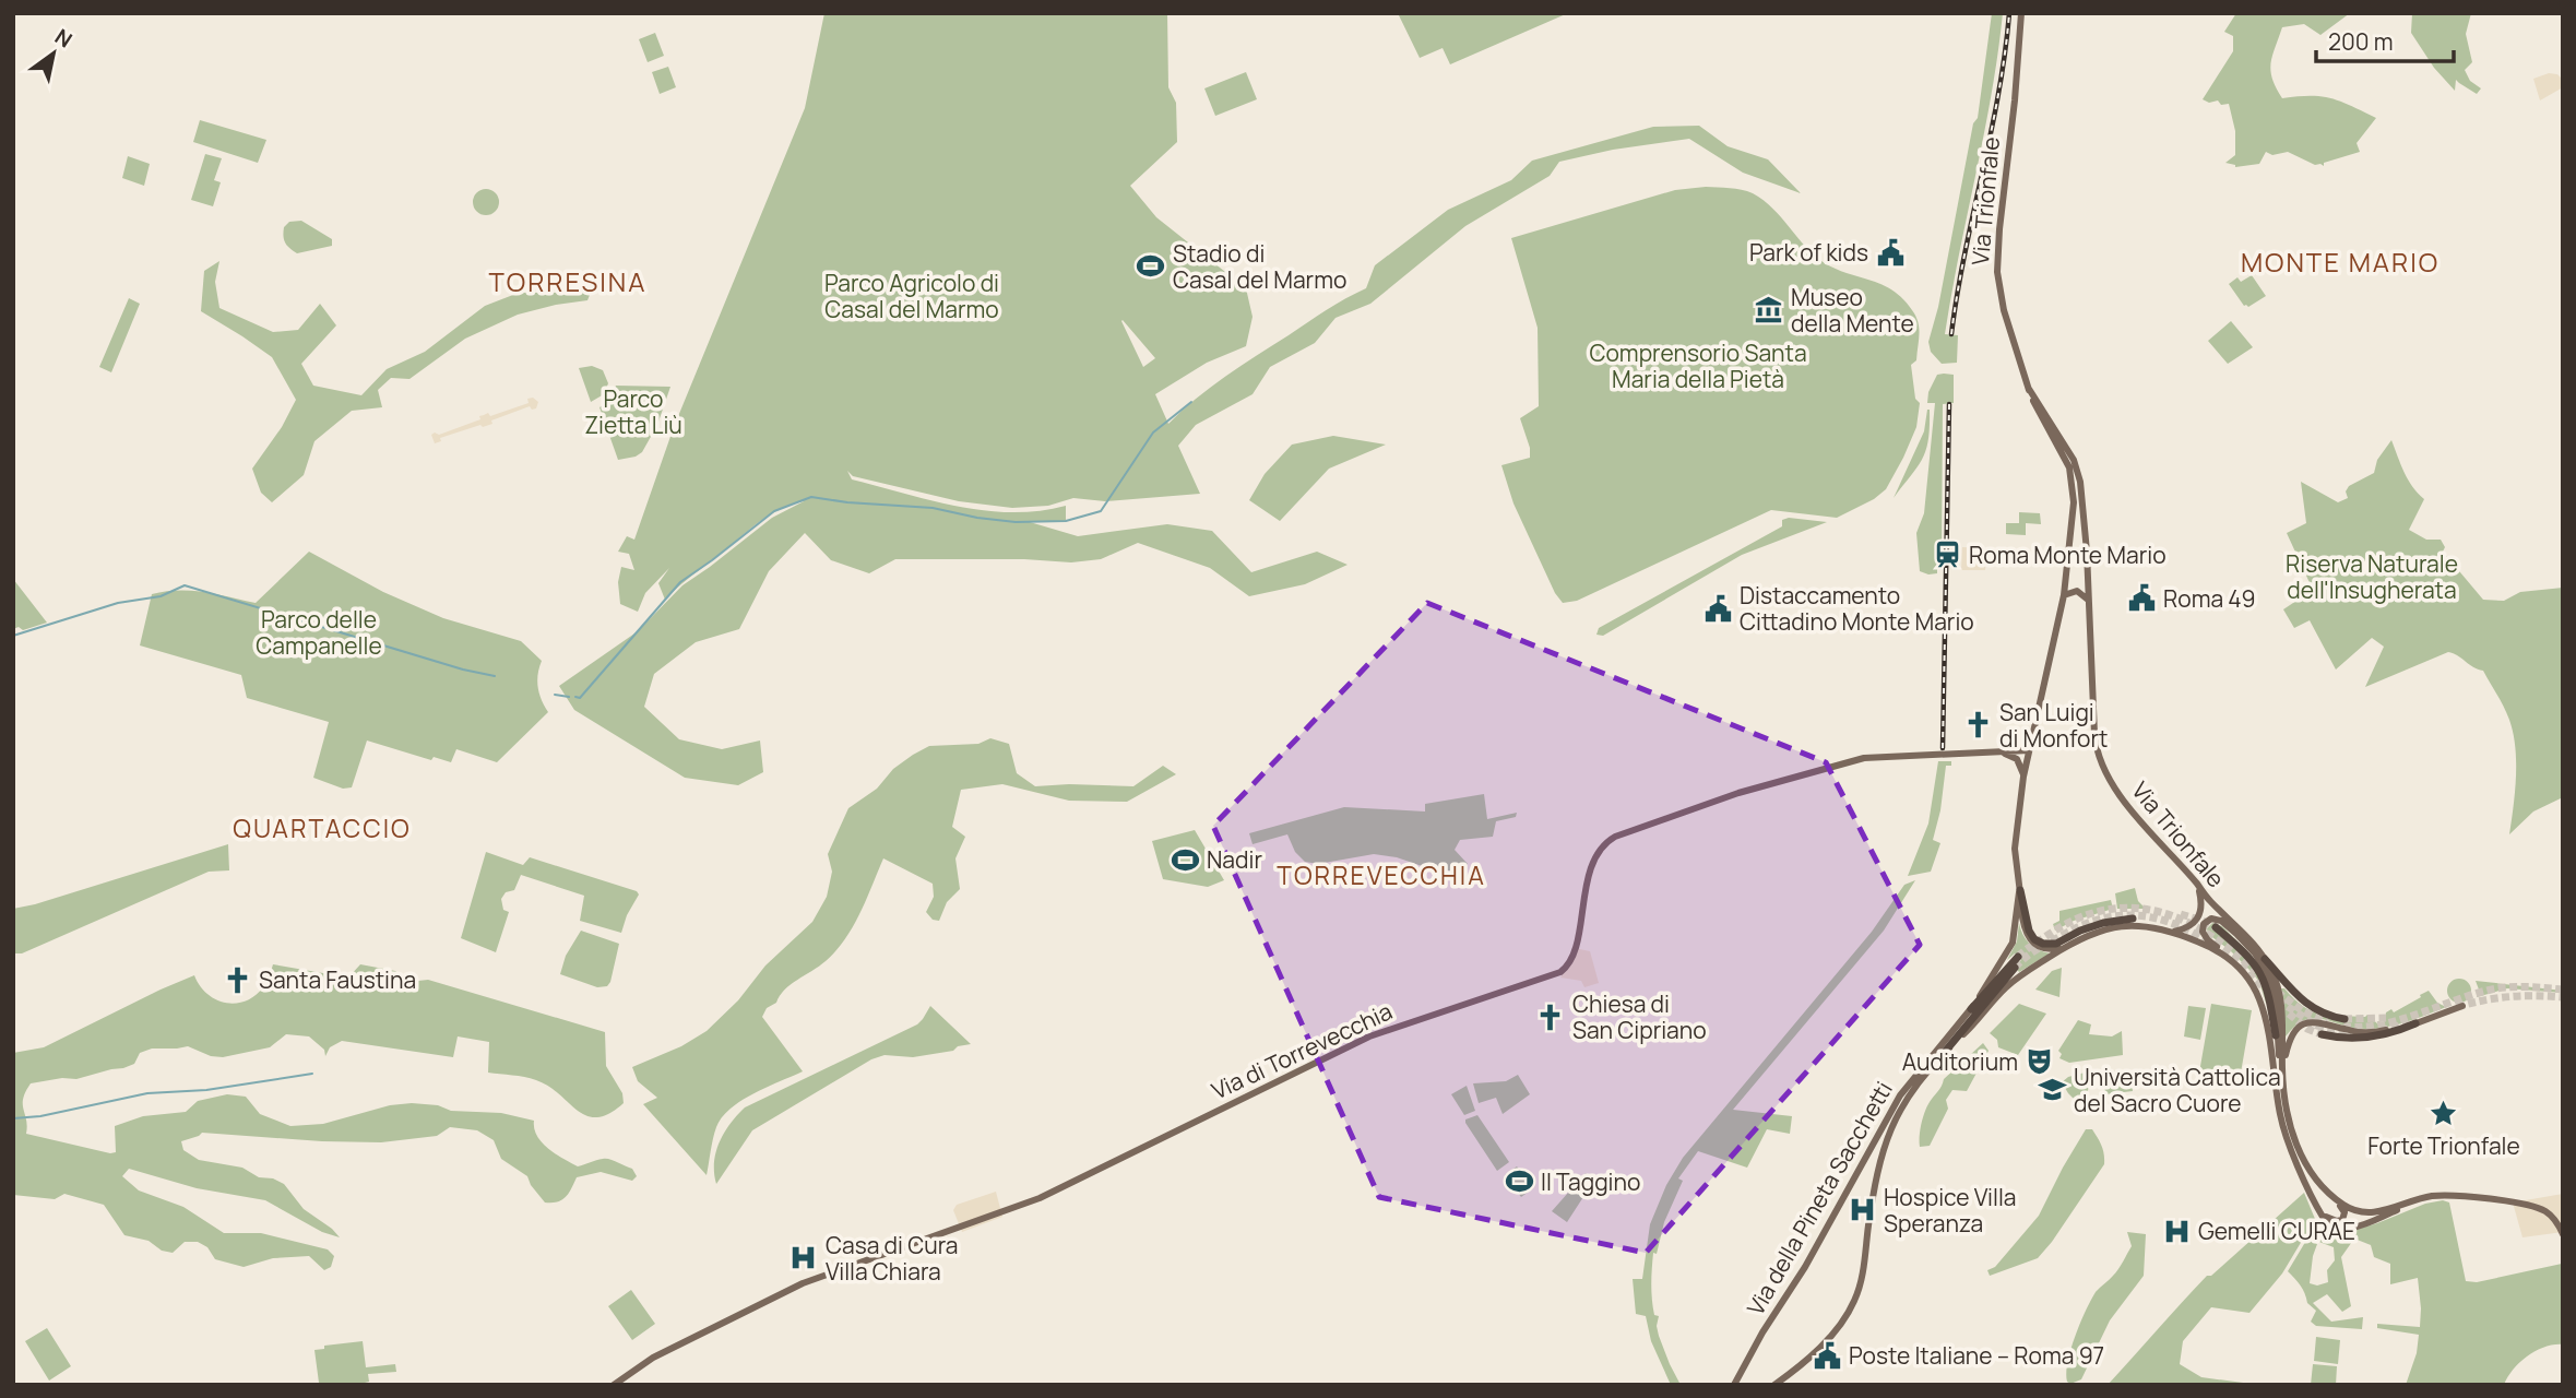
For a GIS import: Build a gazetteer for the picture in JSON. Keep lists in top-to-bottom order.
{
  "streets": {
    "main road": ["Via Trionfale", "Via di Torrevecchia", "Via della Pineta Sacchetti"]
  },
  "crossings": [
    ["Via Trionfale", "Via di Torrevecchia"],
    ["Via Trionfale", "Via della Pineta Sacchetti"]
  ],
  "districts": [
    "MONTE MARIO",
    "TORRESINA",
    "QUARTACCIO",
    "TORREVECCHIA"
  ],
  "parks": [
    "Parco Agricolo di Casal del Marmo",
    "Comprensorio Santa Maria della Pietà",
    "Parco Zietta Liù",
    "Riserva Naturale dell'Insugherata",
    "Parco delle Campanelle"
  ],
  "places": {
    "public building": [
      "Park of kids",
      "Roma 49",
      "Distaccamento Cittadino Monte Mario",
      "Poste Italiane – Roma 97"
    ],
    "sports": ["Stadio di Casal del Marmo", "Nadir", "Il Taggino"],
    "museum": ["Museo della Mente"],
    "station": ["Roma Monte Mario"],
    "church": ["San Luigi di Monfort", "Santa Faustina", "Chiesa di San Cipriano"],
    "theatre": ["Auditorium"],
    "school or university": ["Università Cattolica del Sacro Cuore"],
    "place": ["Forte Trionfale"],
    "hospital": ["Hospice Villa Speranza", "Gemelli CURAE", "Casa di Cura Villa Chiara"]
  },
  "scale_bar": "200 m",
  "north": "top right"
}
